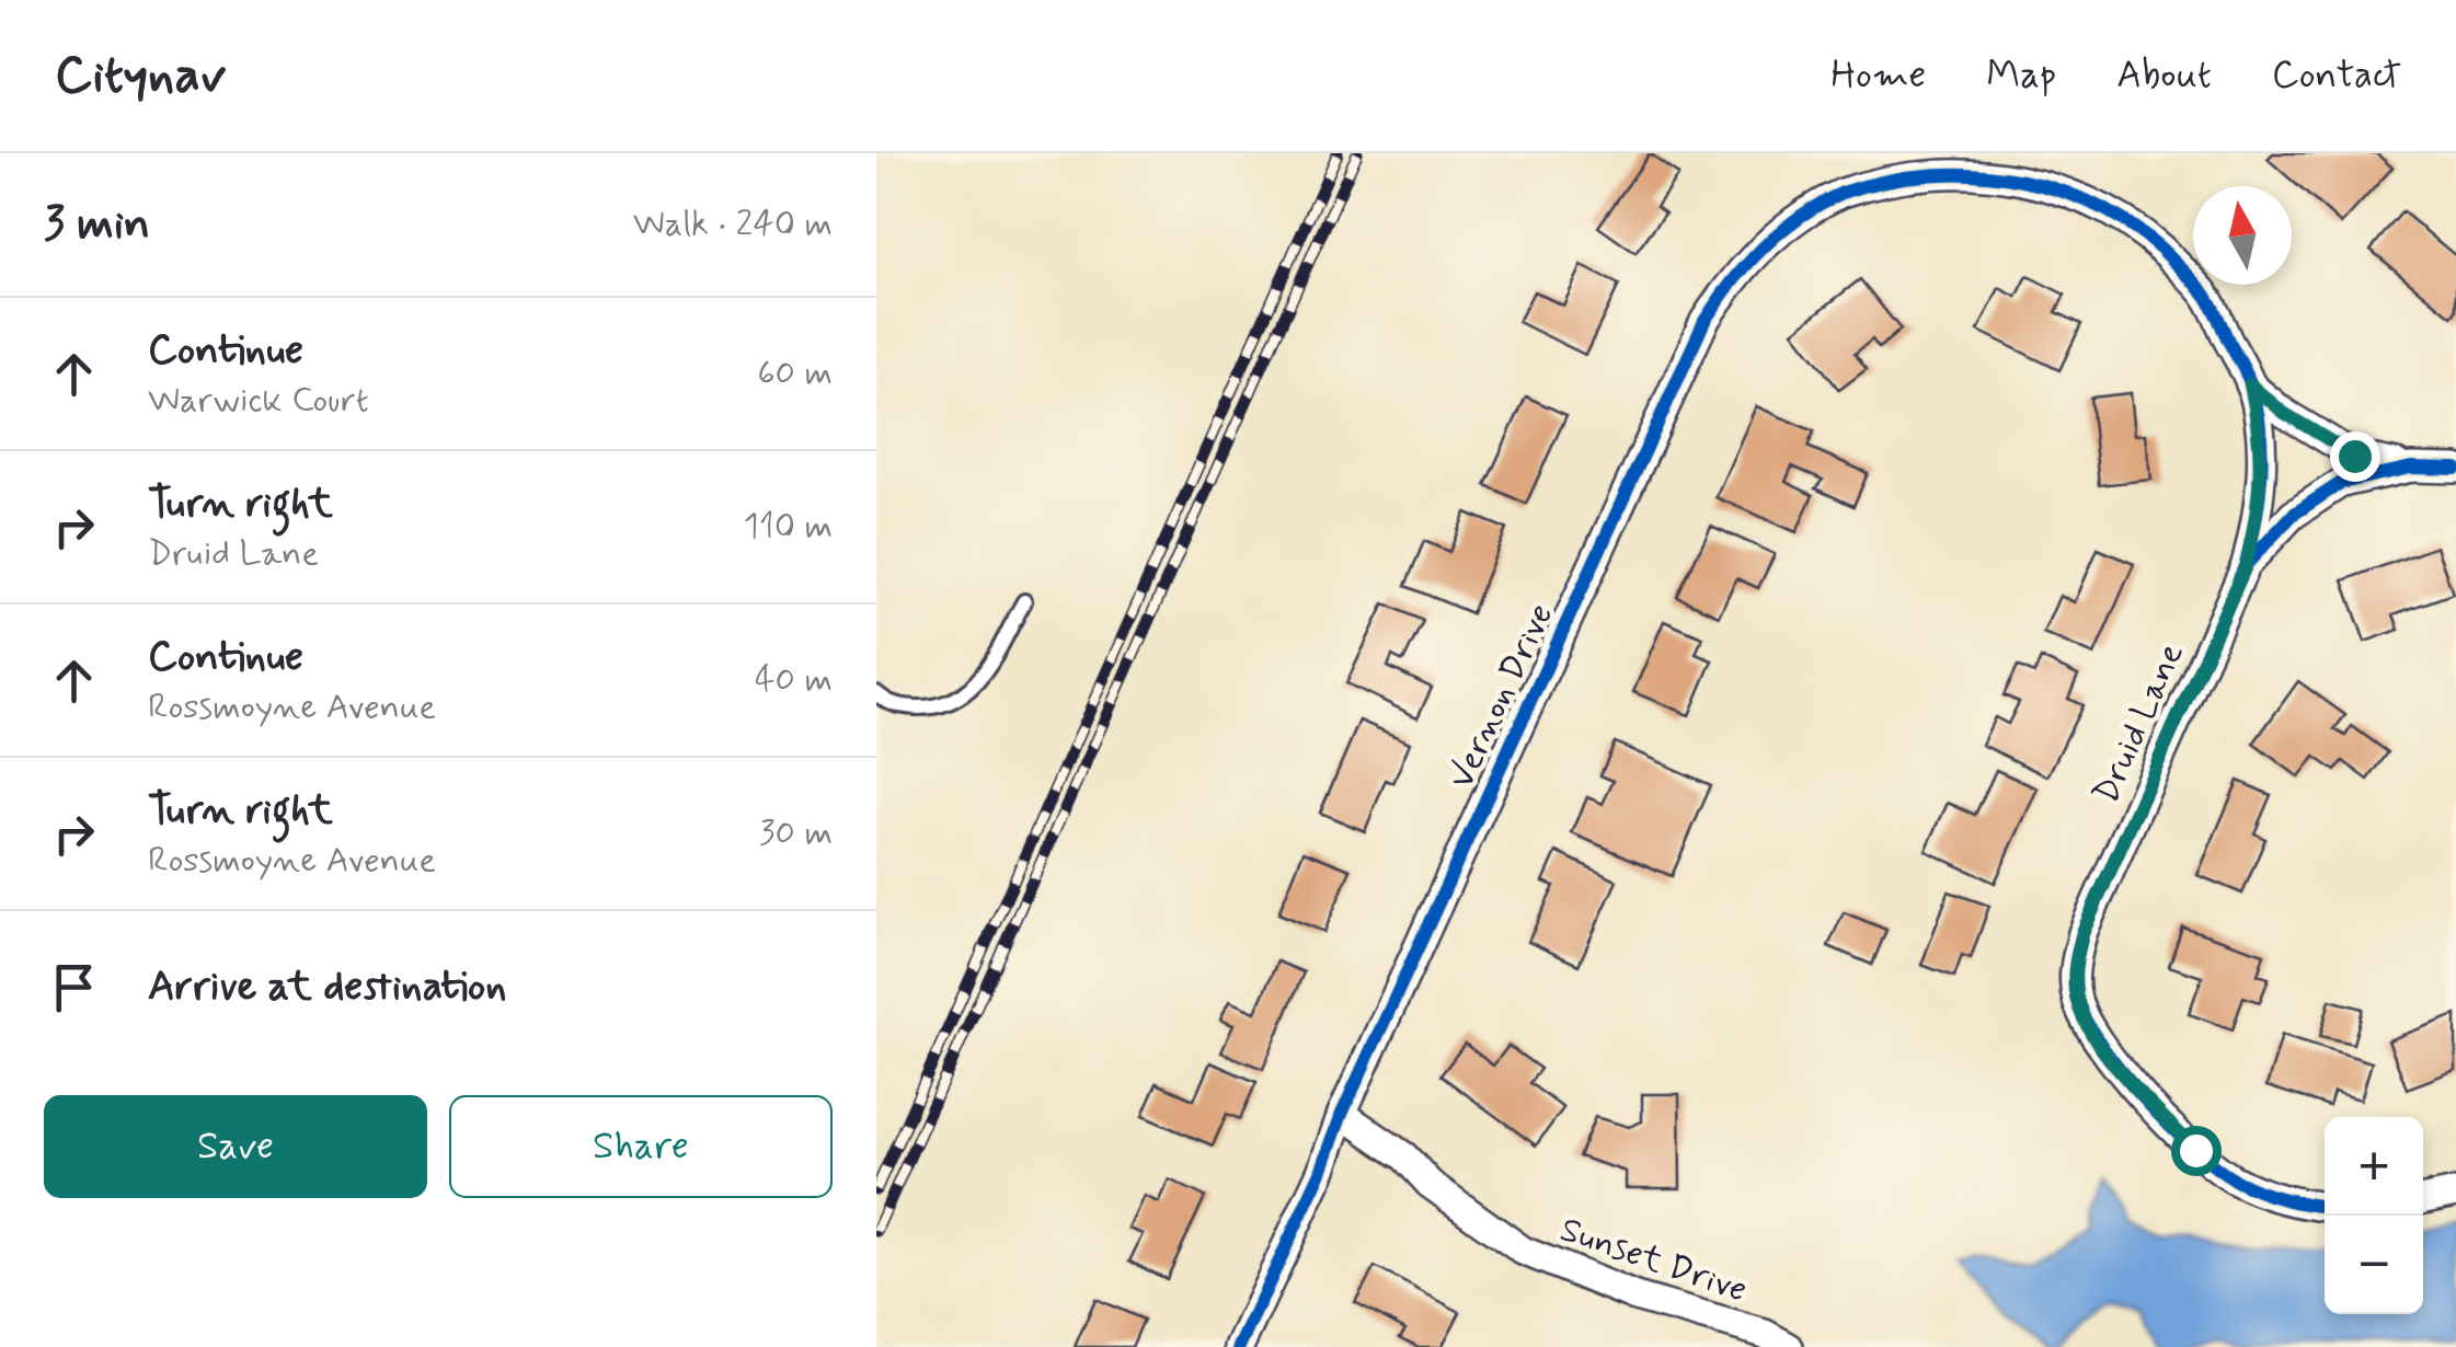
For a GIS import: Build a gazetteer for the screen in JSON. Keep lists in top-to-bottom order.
{
  "streets": {
    "street": ["Vernon Drive", "Druid Lane", "Sunset Drive"]
  },
  "crossings": [
    ["Vernon Drive", "Sunset Drive"]
  ],
  "north": "top",
  "page": {
    "header": "Citynav",
    "nav": [
      "Home",
      "Map",
      "About",
      "Contact"
    ],
    "heading": ["3 min", "Walk · 240 m"],
    "list": [
      ["Continue", "Warwick Court", "60 m"],
      ["Turn right", "Druid Lane", "110 m"],
      ["Continue", "Rossmoyne Avenue", "40 m"],
      ["Turn right", "Rossmoyne Avenue", "30 m"],
      "Arrive at destination"
    ],
    "buttons": ["Save", "Share"],
    "map_buttons": ["+", "−"]
  }
}
